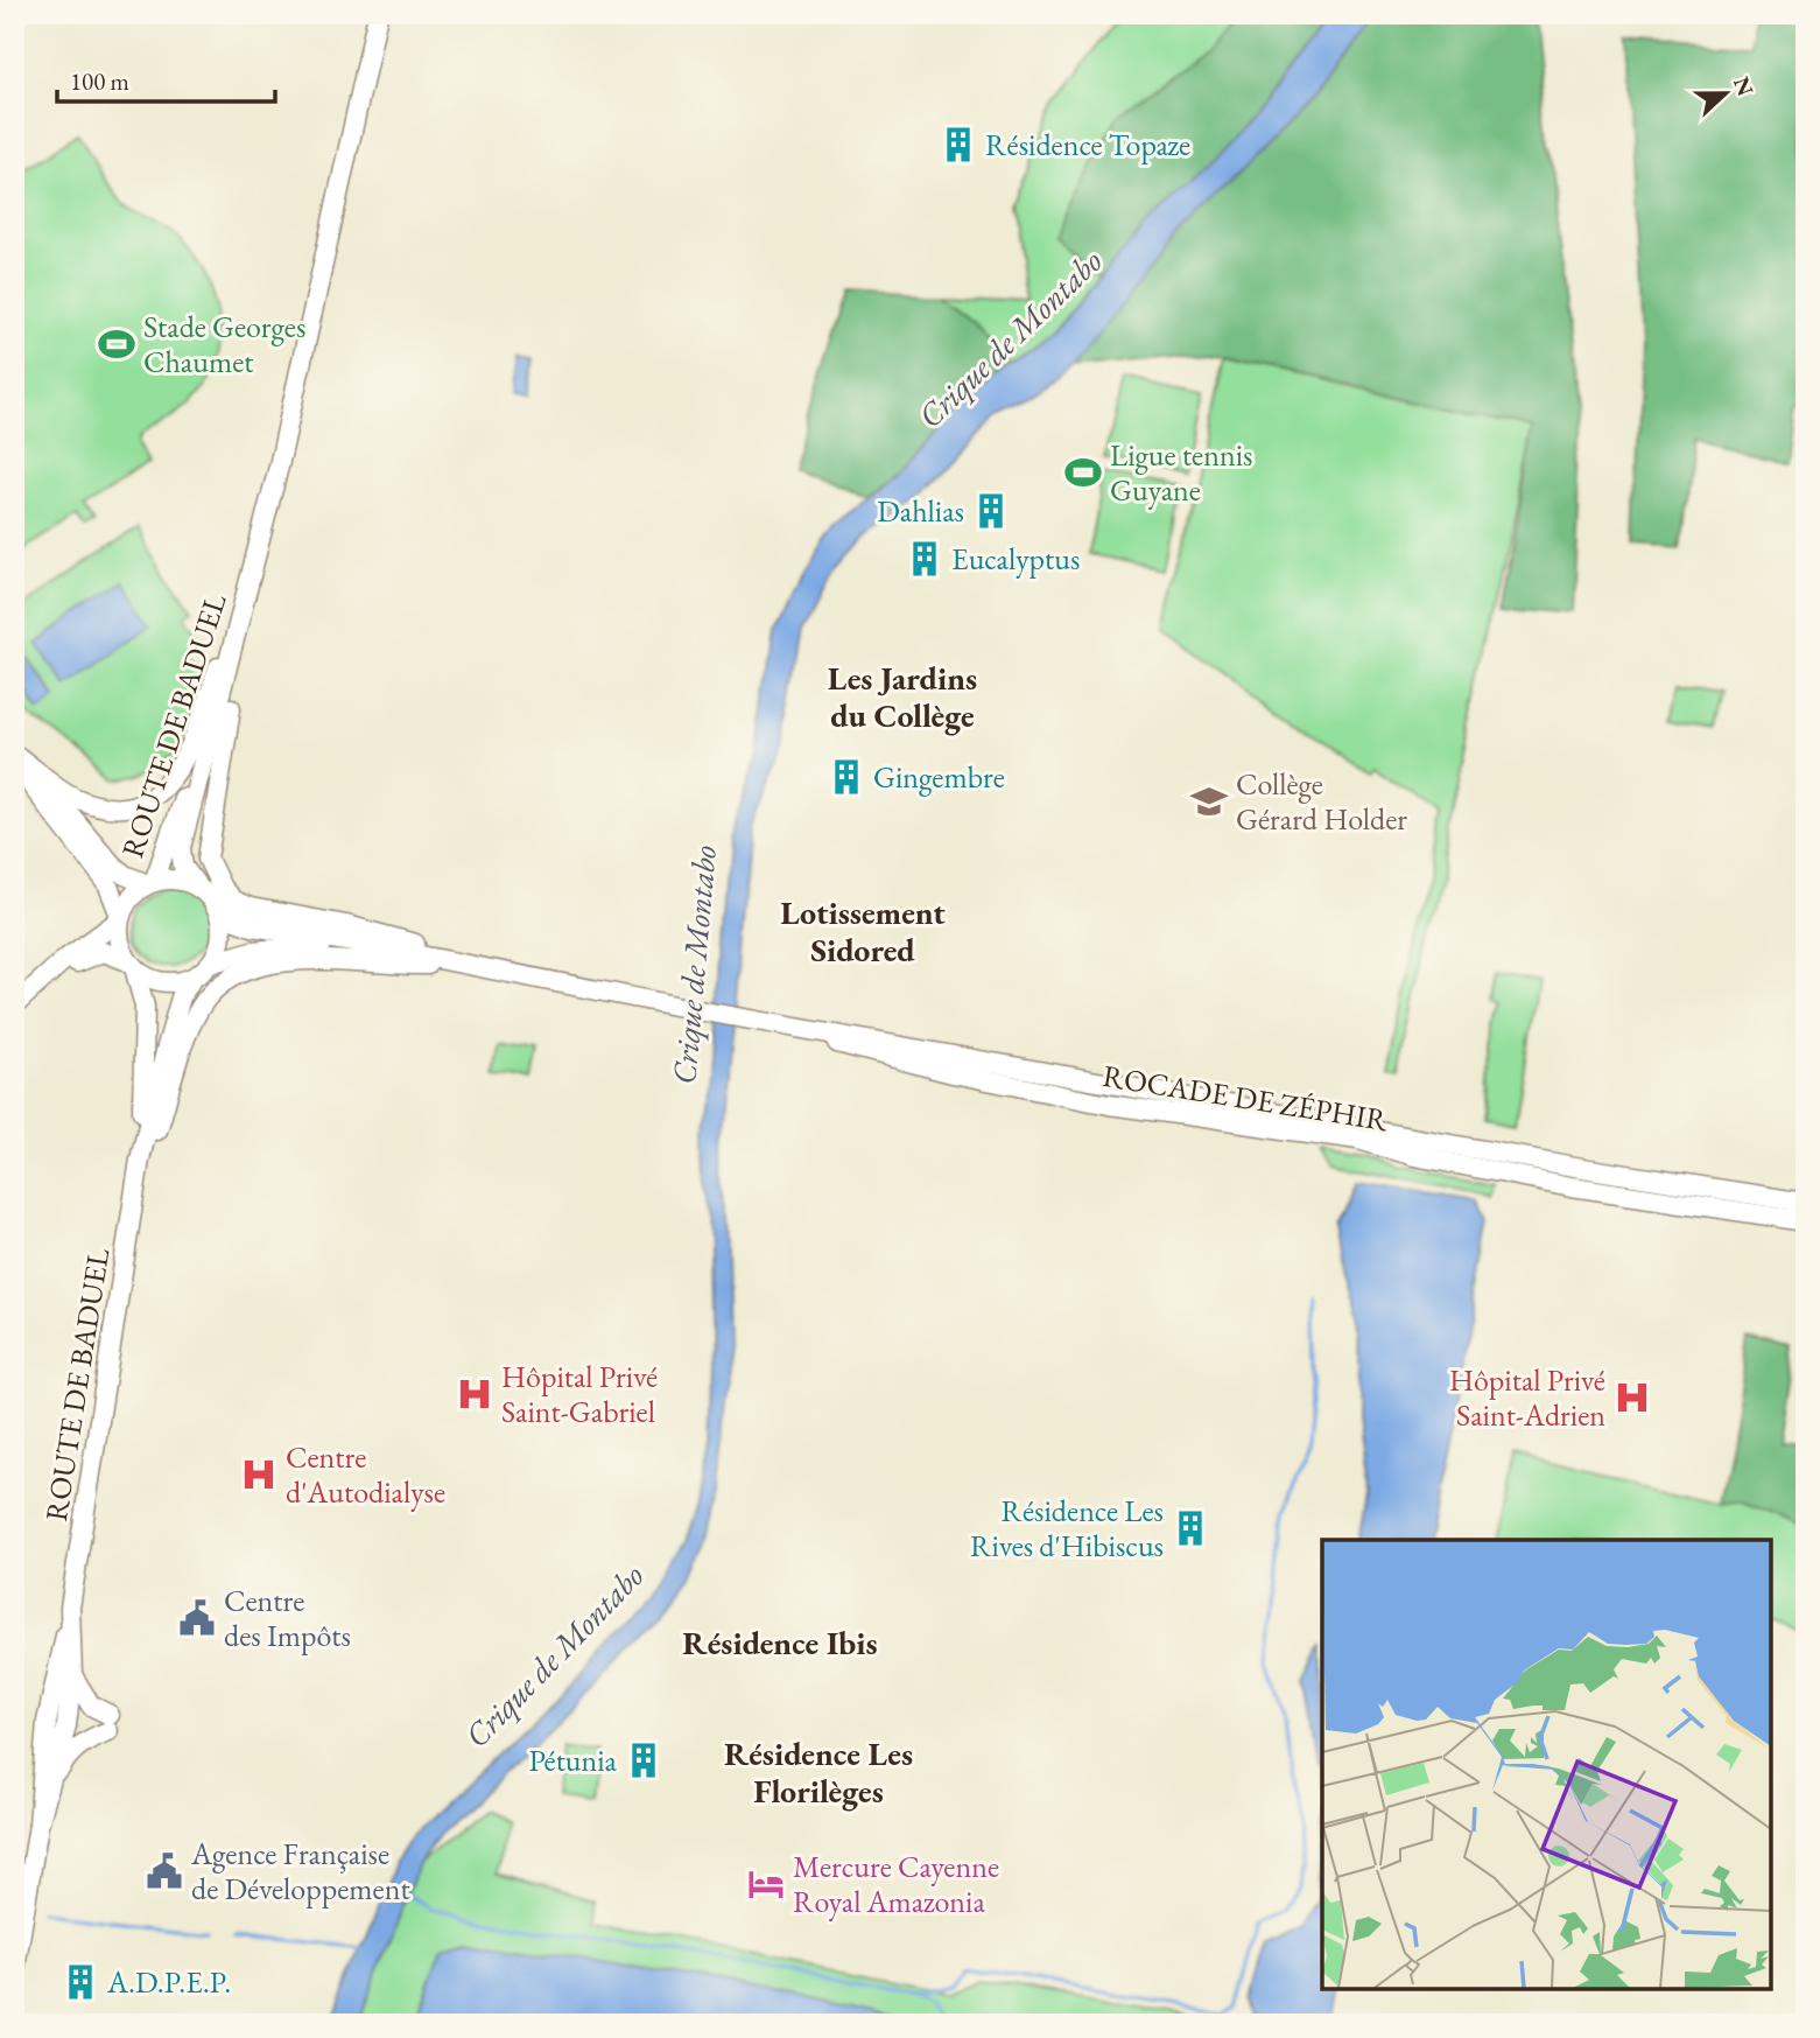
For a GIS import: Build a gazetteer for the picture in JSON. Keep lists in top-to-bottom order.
{
  "streets": {
    "main road": ["ROUTE DE BADUEL", "ROCADE DE ZÉPHIR"]
  },
  "crossings": [
    ["ROUTE DE BADUEL", "ROCADE DE ZÉPHIR"]
  ],
  "districts": [
    "Les Jardins du Collège",
    "Lotissement Sidored",
    "Résidence Ibis",
    "Résidence Les Florilèges"
  ],
  "water": ["Crique de Montabo"],
  "places": {
    "building": [
      "Résidence Topaze",
      "Dahlias",
      "Eucalyptus",
      "Gingembre",
      "Résidence Les Rives d'Hibiscus",
      "Pétunia",
      "A.D.P.E.P."
    ],
    "sports": ["Stade Georges Chaumet", "Ligue tennis Guyane"],
    "school or university": ["Collège Gérard Holder"],
    "hospital": ["Hôpital Privé Saint-Gabriel", "Hôpital Privé Saint-Adrien", "Centre d'Autodialyse"],
    "public building": ["Centre des Impôts", "Agence Française de Développement"],
    "hotel": ["Mercure Cayenne Royal Amazonia"]
  },
  "scale_bar": "100 m",
  "north": "right"
}
